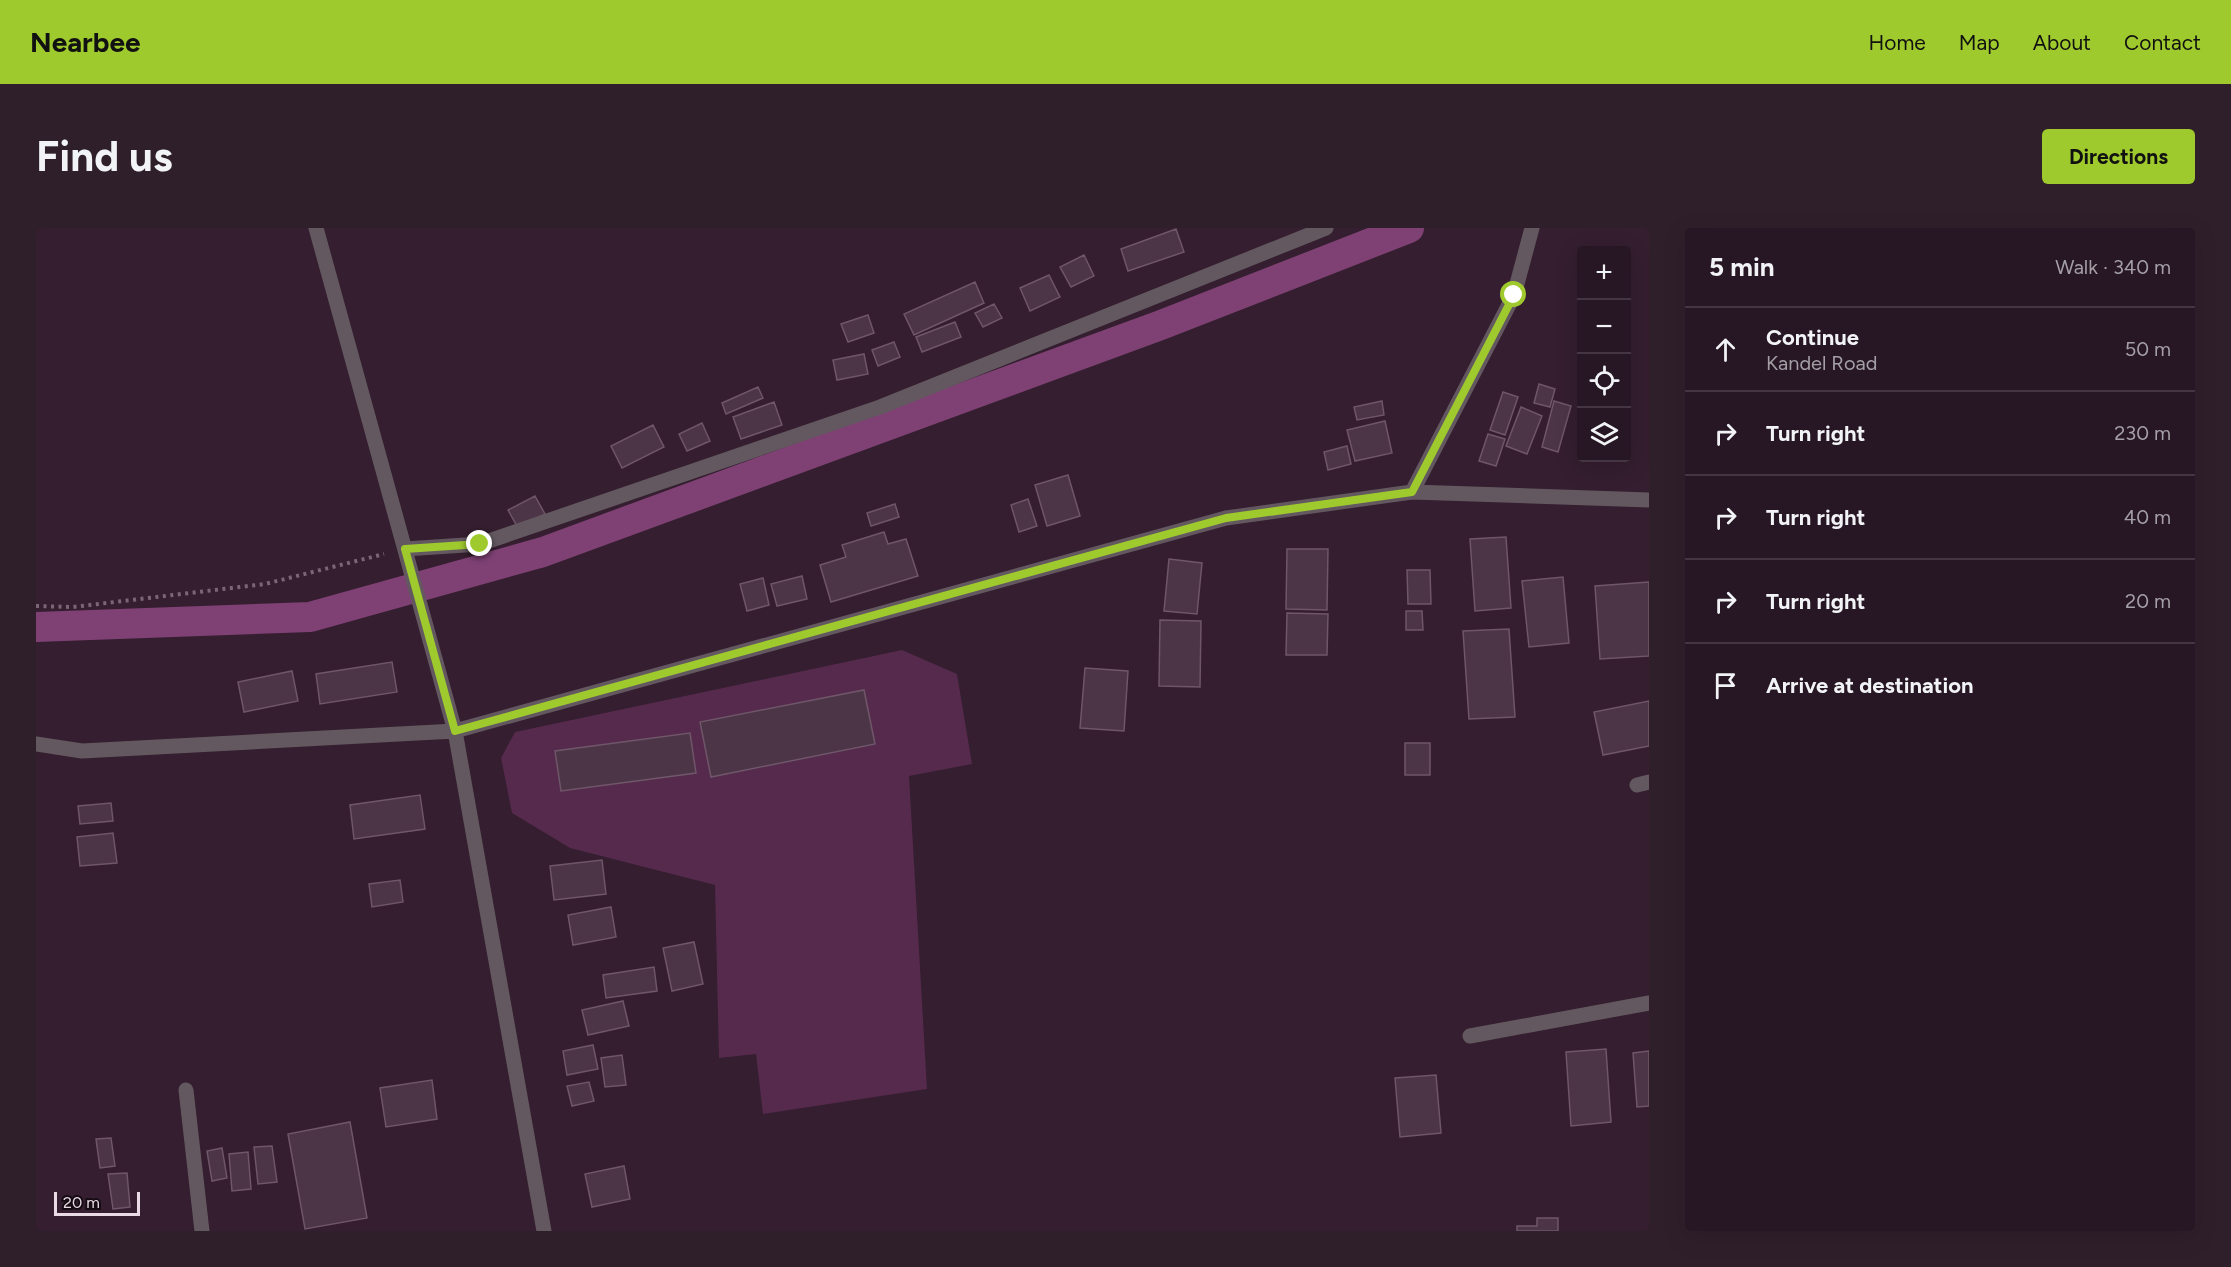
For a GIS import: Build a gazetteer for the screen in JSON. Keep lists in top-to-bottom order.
{
  "scale_bar": "20 m",
  "page": {
    "header": "Nearbee",
    "nav": [
      "Home",
      "Map",
      "About",
      "Contact"
    ],
    "buttons": "Directions",
    "title": "Find us",
    "heading": ["5 min", "Walk · 340 m"],
    "map_buttons": ["+", "−"],
    "list": [
      ["Continue", "Kandel Road", "50 m"],
      ["Turn right", "230 m"],
      ["Turn right", "40 m"],
      ["Turn right", "20 m"],
      "Arrive at destination"
    ],
    "scale": "20 m"
  }
}
